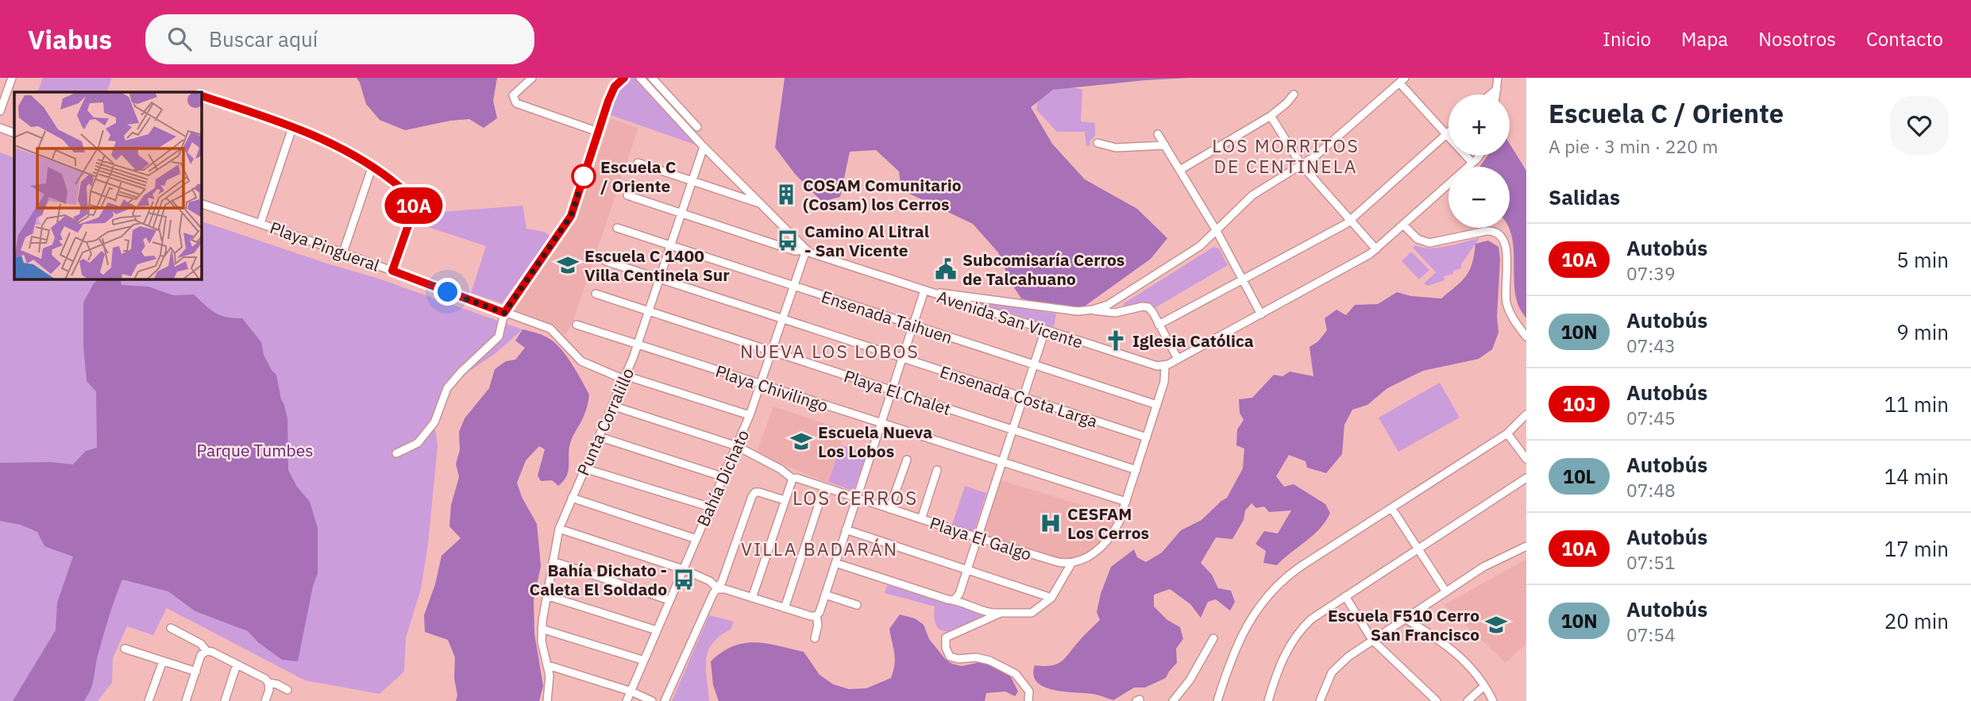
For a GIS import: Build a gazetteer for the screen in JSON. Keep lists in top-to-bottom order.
{
  "streets": {
    "street": [
      "Playa Pingueral",
      "Ensenada Taihuen",
      "Avenida San Vicente",
      "Playa Chivilingo",
      "Playa El Chalet",
      "Ensenada Costa Larga",
      "Punta Corralillo",
      "Bahía Dichato",
      "Playa El Galgo"
    ]
  },
  "crossings": [
    ["Playa Pingueral", "Punta Corralillo"],
    ["Playa Pingueral", "Bahía Dichato"],
    ["Ensenada Taihuen", "Punta Corralillo"],
    ["Ensenada Taihuen", "Bahía Dichato"],
    ["Avenida San Vicente", "Punta Corralillo"],
    ["Avenida San Vicente", "Bahía Dichato"],
    ["Playa Chivilingo", "Punta Corralillo"],
    ["Playa Chivilingo", "Bahía Dichato"],
    ["Playa El Chalet", "Punta Corralillo"],
    ["Playa El Chalet", "Bahía Dichato"],
    ["Ensenada Costa Larga", "Punta Corralillo"],
    ["Ensenada Costa Larga", "Bahía Dichato"],
    ["Punta Corralillo", "Playa El Galgo"],
    ["Bahía Dichato", "Playa El Galgo"]
  ],
  "districts": [
    "LOS MORRITOS DE CENTINELA",
    "NUEVA LOS LOBOS",
    "LOS CERROS",
    "VILLA BADARÁN"
  ],
  "parks": ["Parque Tumbes"],
  "places": {
    "other": ["Escuela C / Oriente"],
    "building": ["COSAM Comunitario (Cosam) los Cerros"],
    "bus stop": ["Camino Al Litral - San Vicente", "Bahía Dichato - Caleta El Soldado"],
    "school or university": ["Escuela C 1400 Villa Centinela Sur", "Escuela Nueva Los Lobos", "Escuela F510 Cerro San Francisco"],
    "public building": ["Subcomisaría Cerros de Talcahuano"],
    "church": ["Iglesia Católica"],
    "hospital": ["CESFAM Los Cerros"]
  },
  "lines": ["bus line 10A"],
  "page": {
    "header": "Viabus",
    "search": "Buscar aquí",
    "nav": [
      "Inicio",
      "Mapa",
      "Nosotros",
      "Contacto"
    ],
    "on_map": "10A",
    "heading": [
      ["Escuela C / Oriente", "A pie · 3 min · 220 m"],
      "Salidas"
    ],
    "map_buttons": ["+", "−"],
    "list": [
      {
        "mark": "10A",
        "name": "Autobús",
        "note": "07:39",
        "value": "5 min"
      },
      {
        "mark": "10N",
        "name": "Autobús",
        "note": "07:43",
        "value": "9 min"
      },
      {
        "mark": "10J",
        "name": "Autobús",
        "note": "07:45",
        "value": "11 min"
      },
      {
        "mark": "10L",
        "name": "Autobús",
        "note": "07:48",
        "value": "14 min"
      },
      {
        "mark": "10A",
        "name": "Autobús",
        "note": "07:51",
        "value": "17 min"
      },
      {
        "mark": "10N",
        "name": "Autobús",
        "note": "07:54",
        "value": "20 min"
      }
    ]
  }
}
